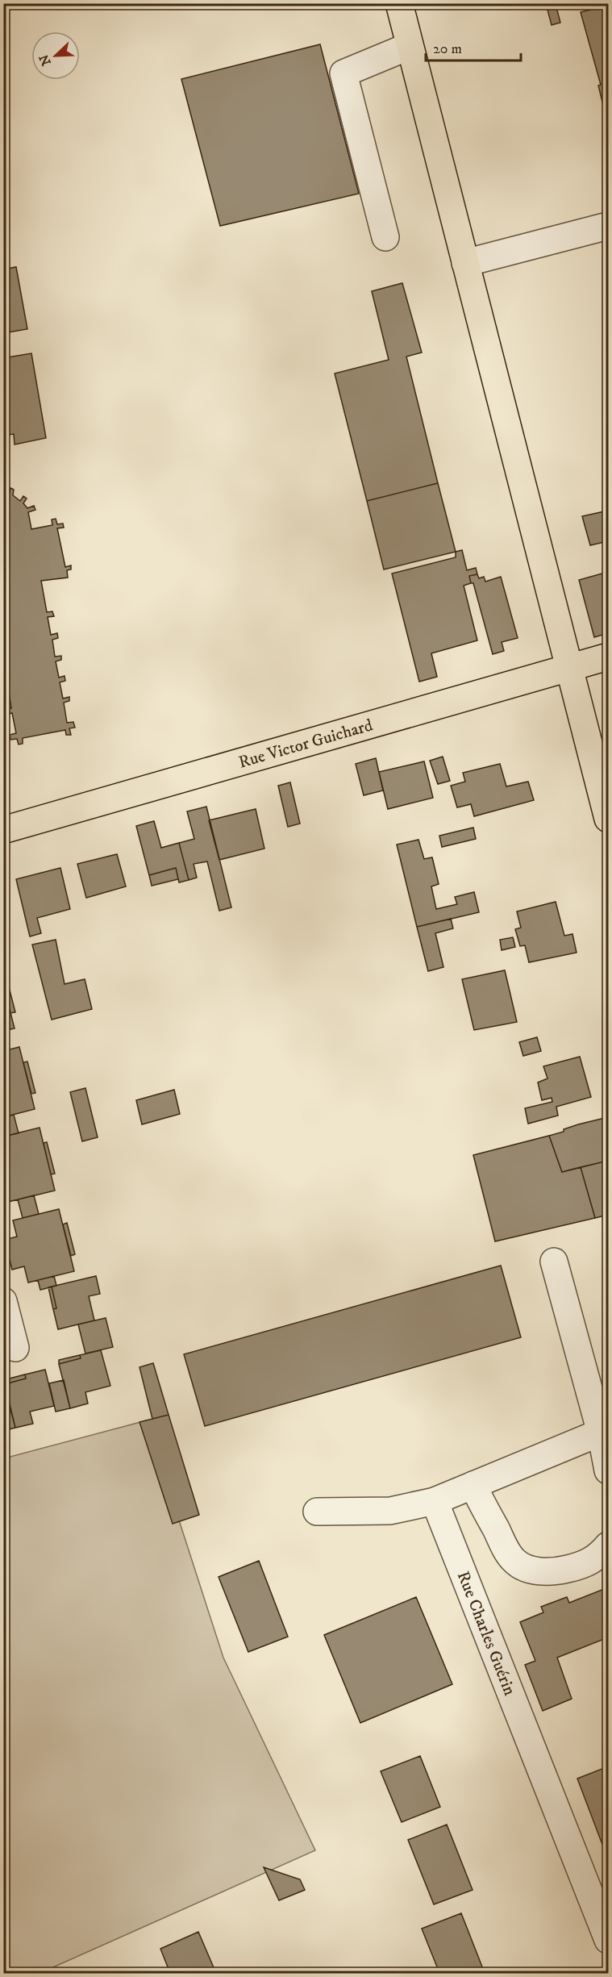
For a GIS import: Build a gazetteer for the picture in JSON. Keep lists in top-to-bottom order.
{
  "streets": {
    "main road": ["Rue Victor Guichard"],
    "street": ["Rue Charles Guérin"]
  },
  "scale_bar": "20 m",
  "north": "bottom left"
}
